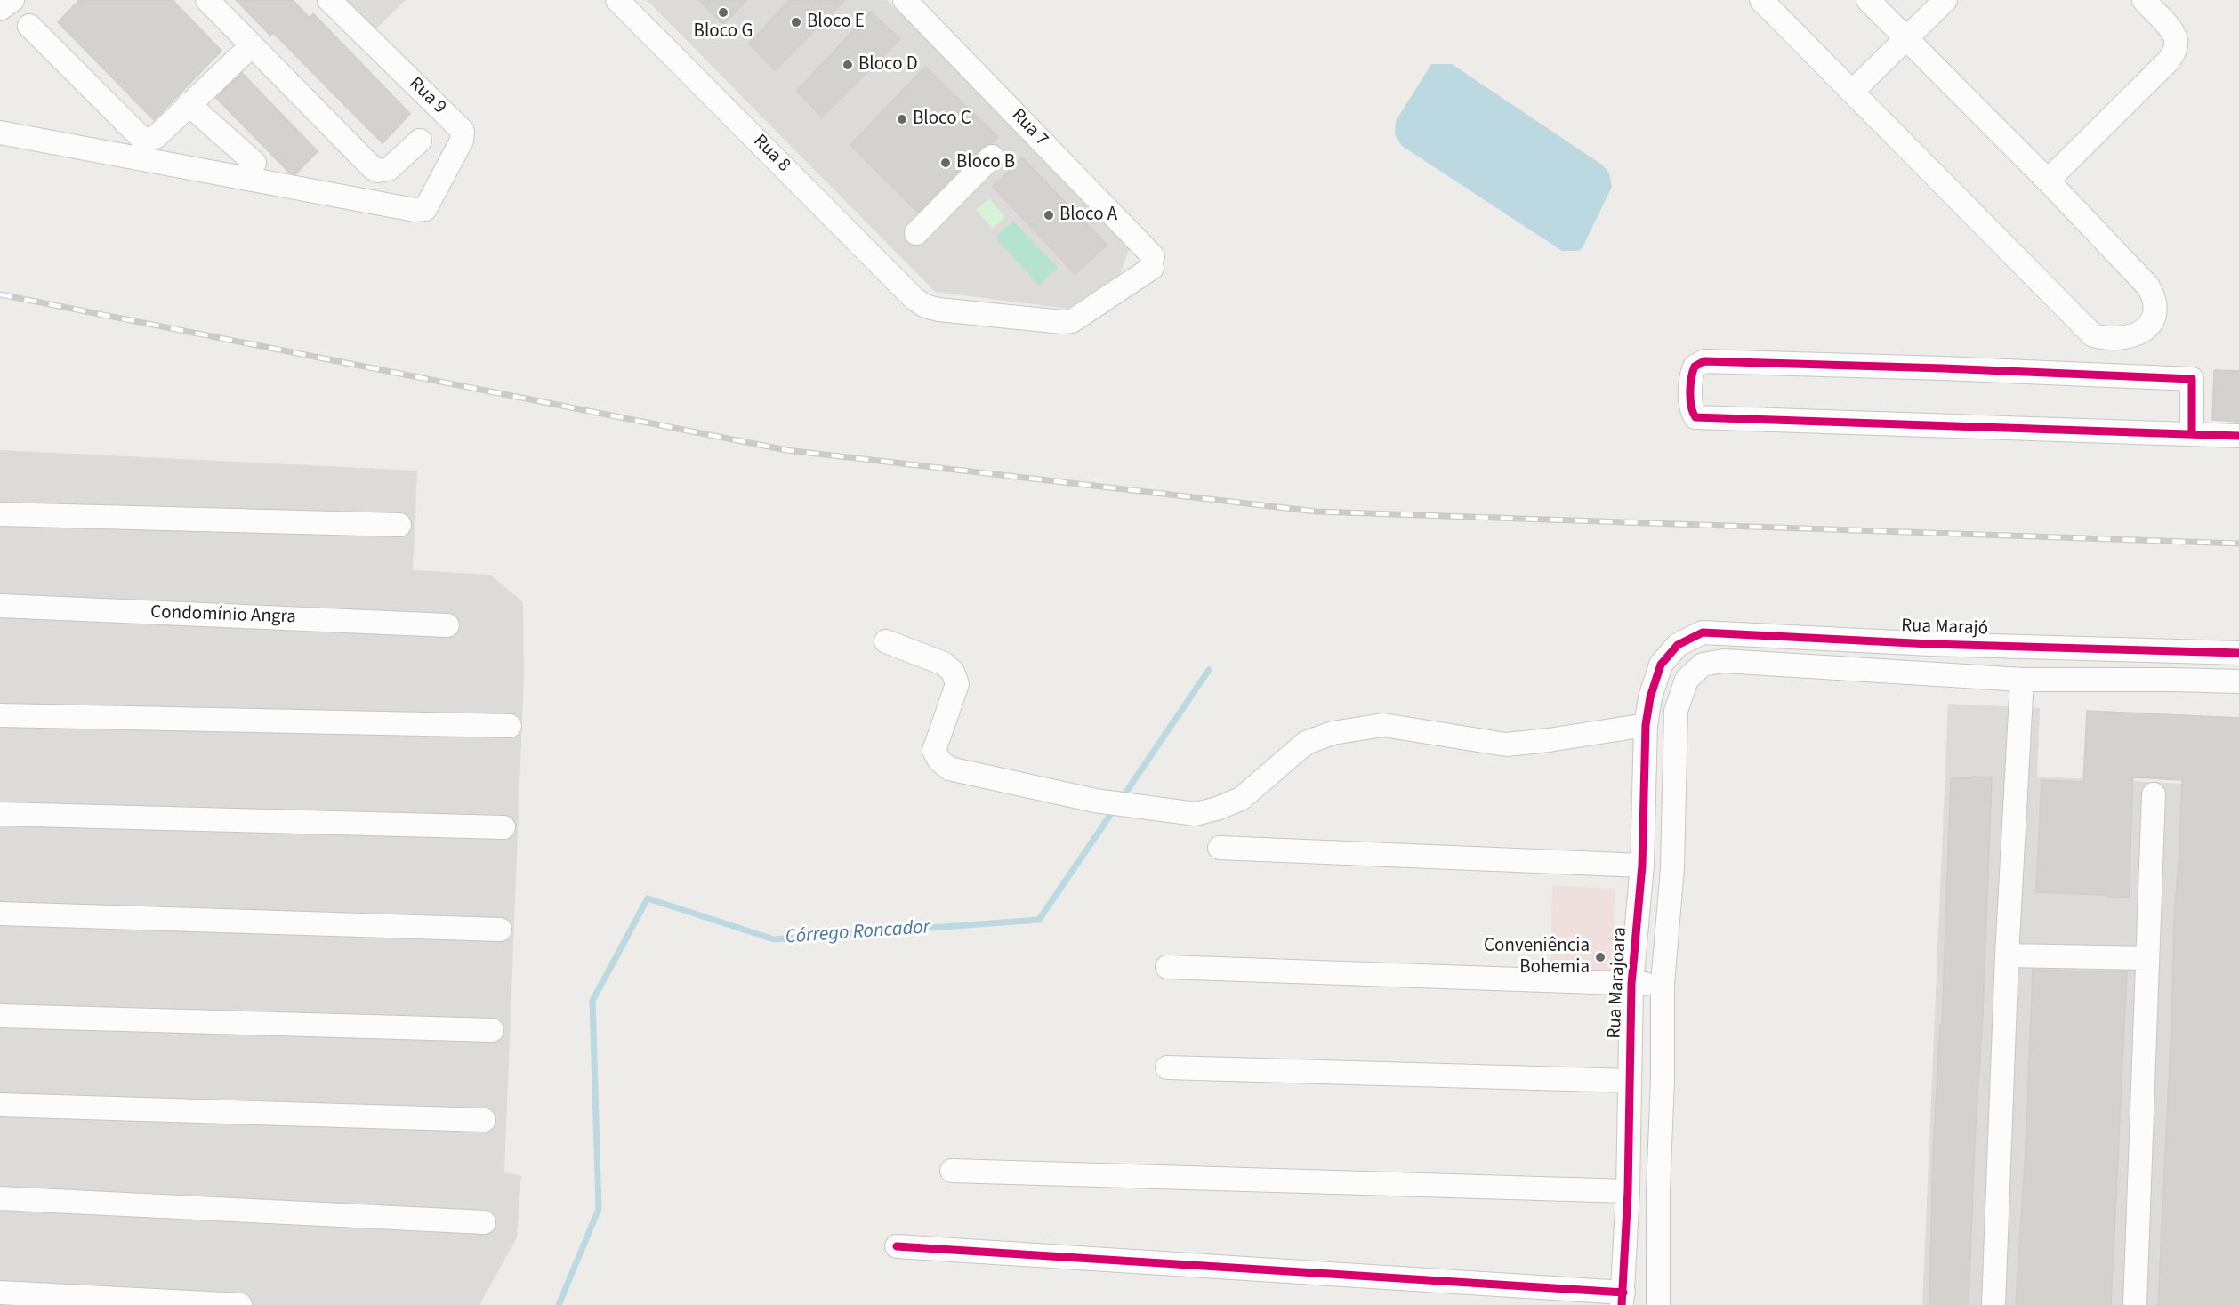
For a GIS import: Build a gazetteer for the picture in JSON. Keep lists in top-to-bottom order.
{
  "streets": {
    "street": [
      "Rua 9",
      "Rua 7",
      "Rua 8",
      "Condomínio Angra",
      "Rua Marajó",
      "Rua Marajoara"
    ]
  },
  "crossings": [
    ["Rua 7", "Rua 8"],
    ["Rua Marajó", "Rua Marajoara"]
  ],
  "water": ["Córrego Roncador"],
  "places": [
    "Bloco G",
    "Bloco E",
    "Bloco D",
    "Bloco C",
    "Bloco B",
    "Bloco A",
    "Conveniência Bohemia"
  ]
}
